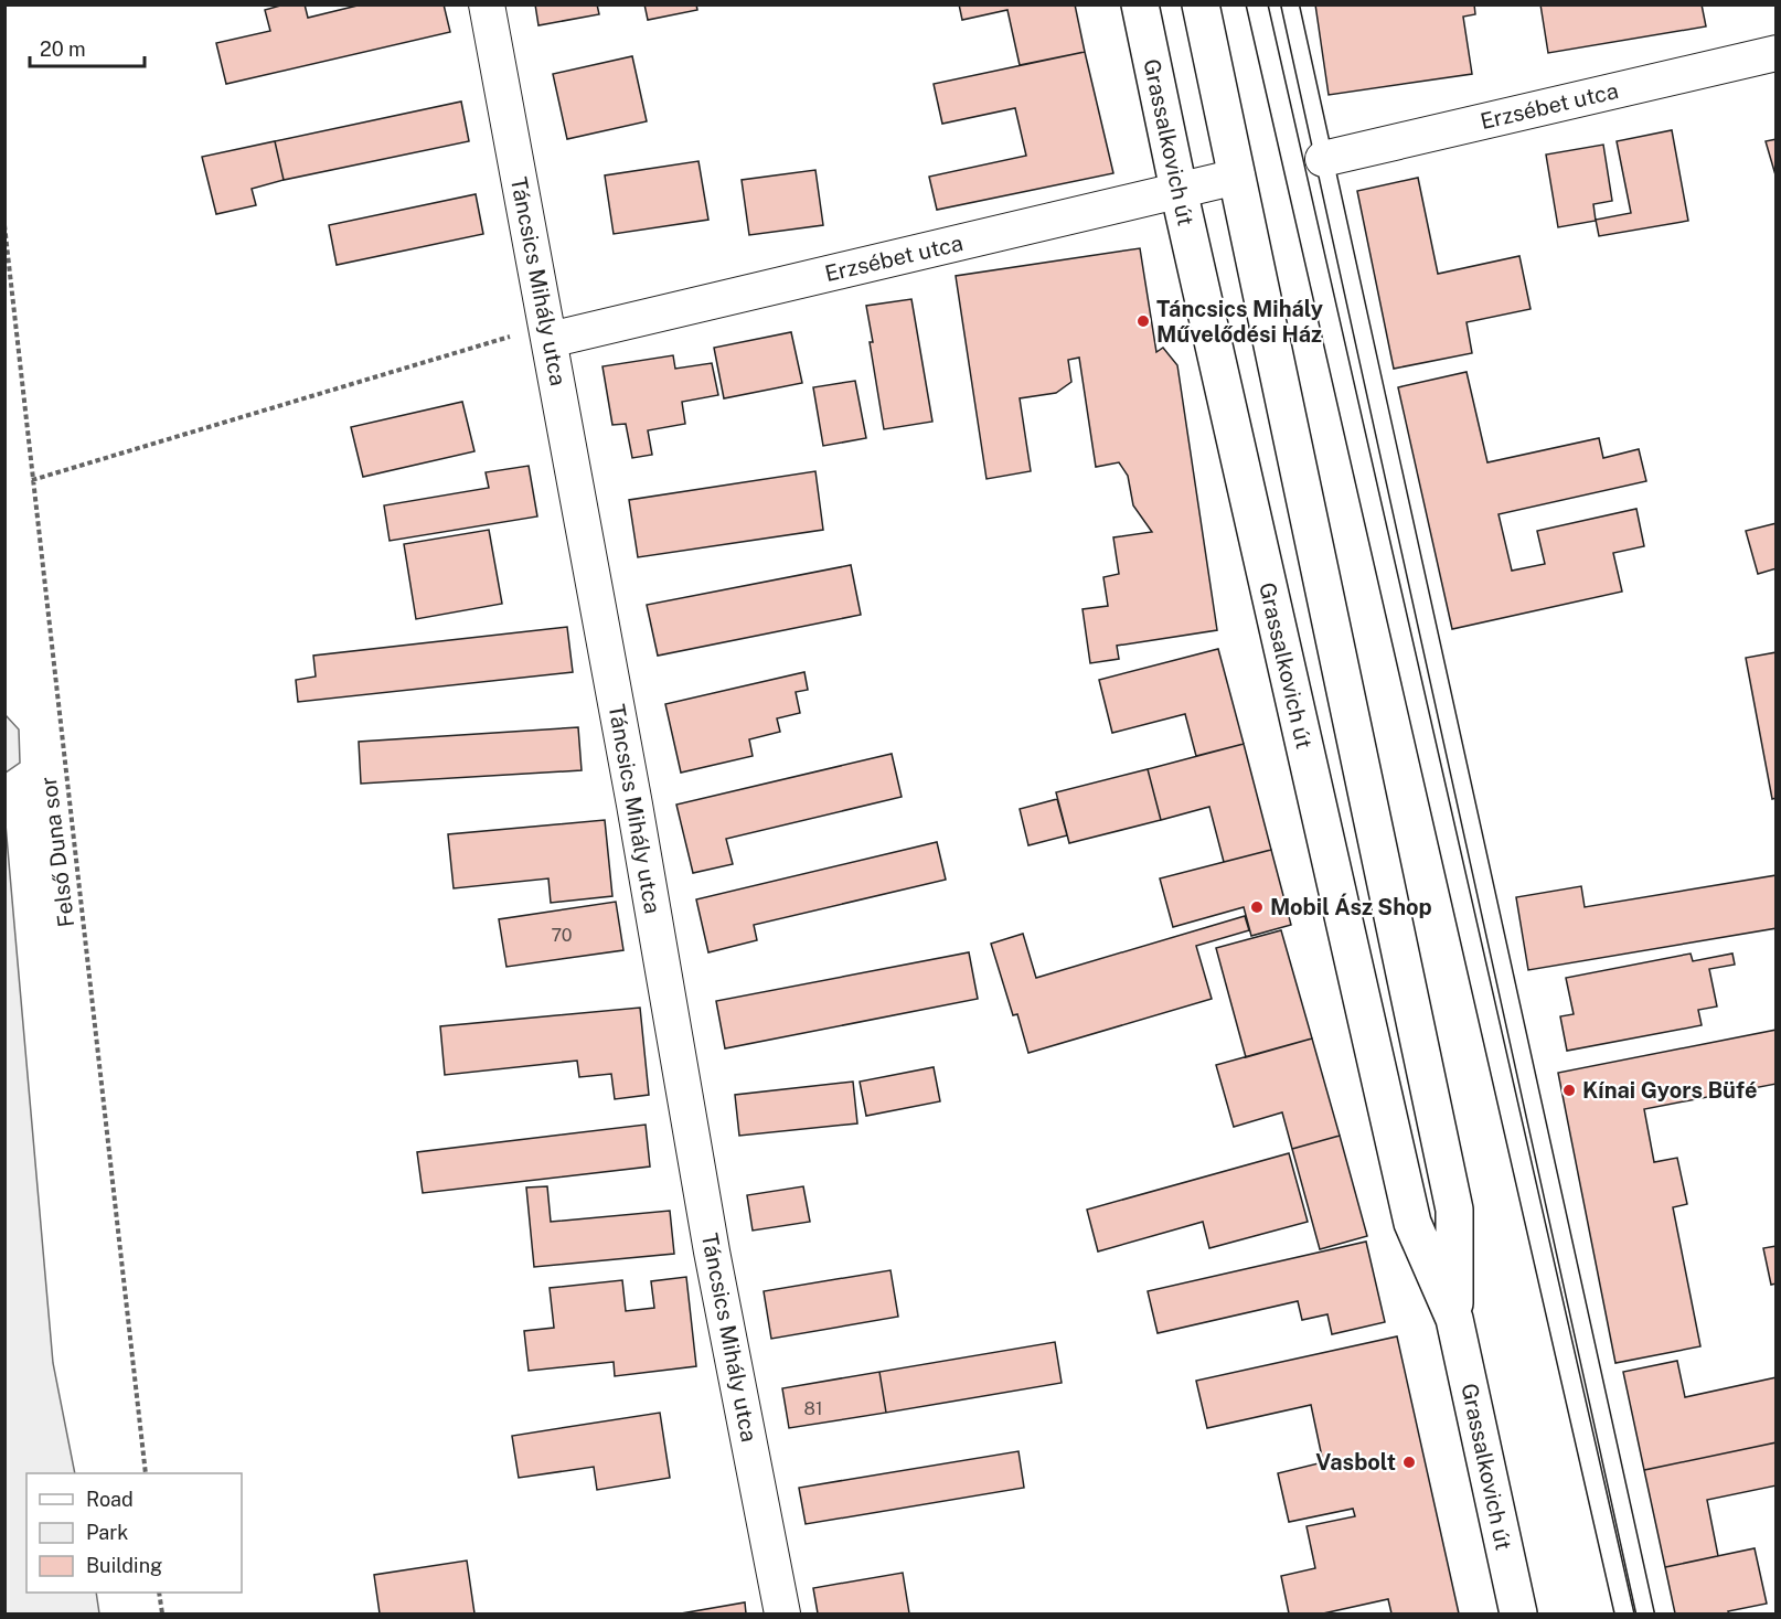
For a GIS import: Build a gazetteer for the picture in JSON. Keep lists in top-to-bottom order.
{
  "streets": {
    "main road": ["Grassalkovich út"],
    "street": ["Erzsébet utca", "Táncsics Mihály utca"],
    "path": ["Felső Duna sor"]
  },
  "crossings": [
    ["Erzsébet utca", "Grassalkovich út"],
    ["Erzsébet utca", "Táncsics Mihály utca"]
  ],
  "places": [
    "Táncsics Mihály Művelődési Ház",
    "Mobil Ász Shop",
    "Kínai Gyors Büfé",
    "Vasbolt"
  ],
  "house_numbers": ["70", "81"],
  "legend": ["Road", "Park", "Building"],
  "scale_bar": "20 m"
}
